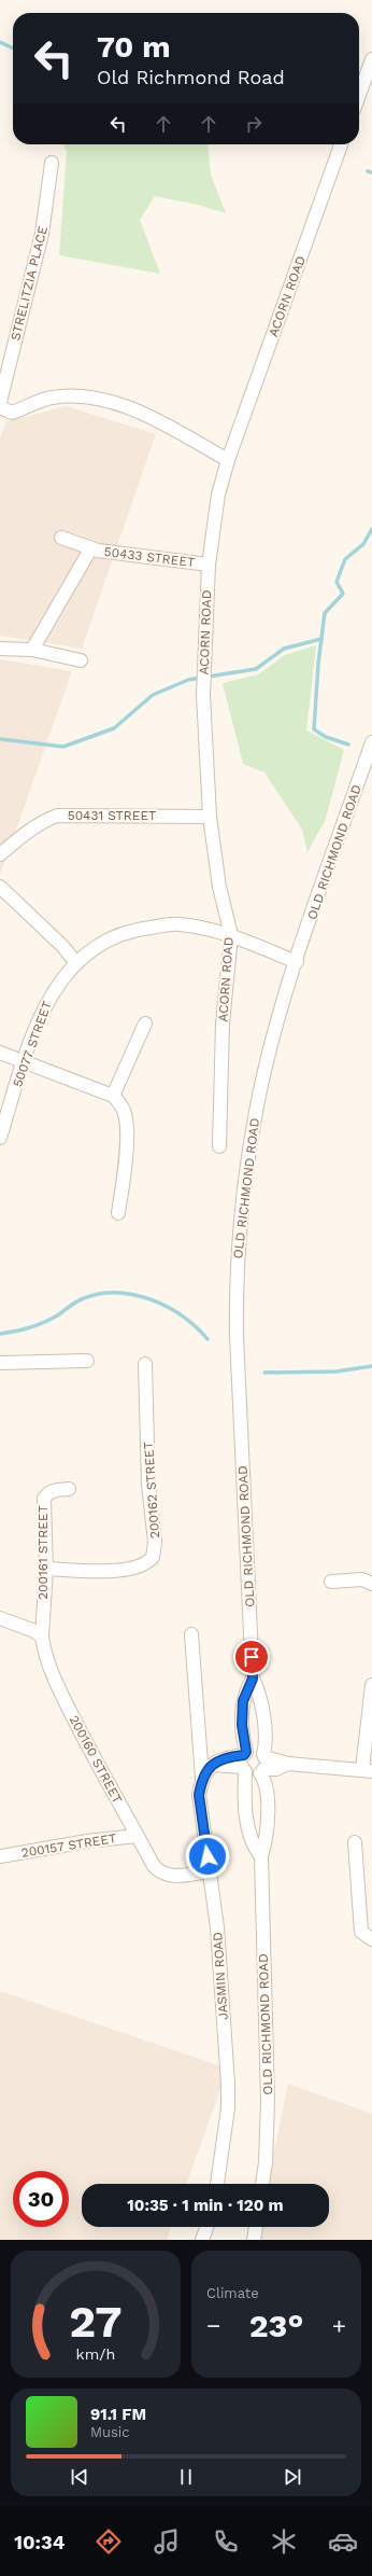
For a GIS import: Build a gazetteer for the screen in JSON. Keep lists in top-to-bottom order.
{
  "streets": {
    "street": [
      "STRELITZIA PLACE",
      "ACORN ROAD",
      "50433 STREET",
      "50431 STREET",
      "OLD RICHMOND ROAD",
      "50077 STREET",
      "200162 STREET",
      "200161 STREET",
      "200160 STREET",
      "200157 STREET",
      "JASMIN ROAD"
    ]
  },
  "crossings": [
    ["ACORN ROAD", "50433 STREET"],
    ["ACORN ROAD", "50431 STREET"],
    ["ACORN ROAD", "50077 STREET"],
    ["OLD RICHMOND ROAD", "50077 STREET"],
    ["OLD RICHMOND ROAD", "JASMIN ROAD"],
    ["200162 STREET", "200161 STREET"],
    ["200161 STREET", "200160 STREET"],
    ["200160 STREET", "200157 STREET"],
    ["200160 STREET", "JASMIN ROAD"]
  ],
  "page": {
    "turn": ["70 m", "Old Richmond Road"],
    "limit": "30",
    "trip": "10:35 · 1 min · 120 m",
    "tile": "Climate",
    "heat": ["−", "23°", "+"],
    "song": ["91.1 FM", "Music"],
    "tabs": "10:34",
    "gauge": ["27", "km/h"]
  }
}
